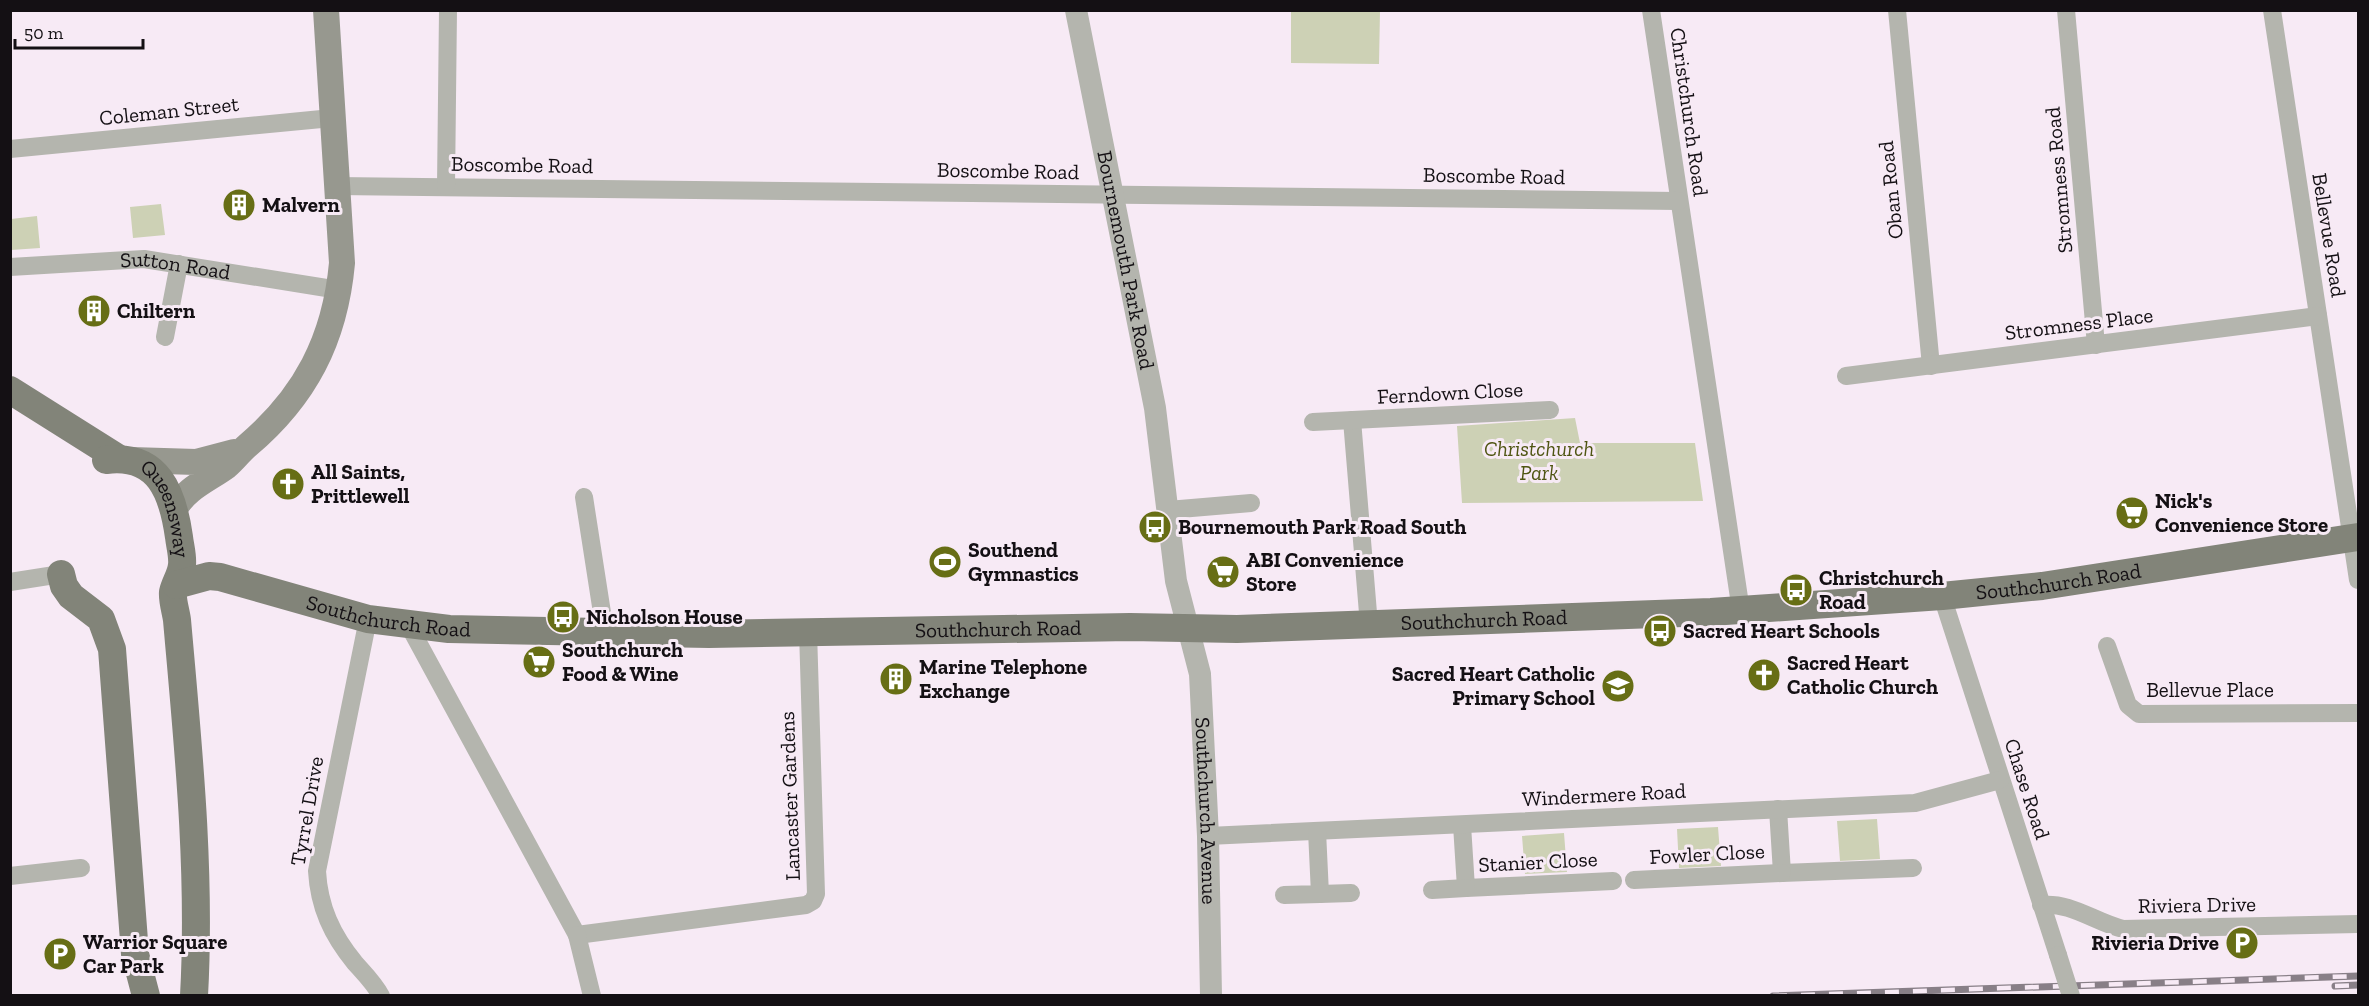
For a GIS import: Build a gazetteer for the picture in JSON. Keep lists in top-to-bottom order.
{
  "streets": {
    "main road": ["Queensway", "Southchurch Road"],
    "street": [
      "Coleman Street",
      "Christchurch Road",
      "Boscombe Road",
      "Stromness Road",
      "Oban Road",
      "Bellevue Road",
      "Bournemouth Park Road",
      "Sutton Road",
      "Stromness Place",
      "Ferndown Close",
      "Bellevue Place",
      "Chase Road",
      "Windermere Road",
      "Lancaster Gardens",
      "Tyrrel Drive",
      "Southchurch Avenue",
      "Fowler Close",
      "Stanier Close",
      "Riviera Drive"
    ]
  },
  "crossings": [
    ["Christchurch Road", "Boscombe Road"],
    ["Christchurch Road", "Southchurch Road"],
    ["Boscombe Road", "Bournemouth Park Road"],
    ["Stromness Road", "Stromness Place"],
    ["Oban Road", "Stromness Place"],
    ["Bellevue Road", "Stromness Place"],
    ["Bellevue Road", "Southchurch Road"],
    ["Bournemouth Park Road", "Southchurch Road"],
    ["Bournemouth Park Road", "Southchurch Avenue"],
    ["Ferndown Close", "Southchurch Road"],
    ["Queensway", "Southchurch Road"],
    ["Southchurch Road", "Chase Road"],
    ["Southchurch Road", "Lancaster Gardens"],
    ["Southchurch Road", "Tyrrel Drive"],
    ["Southchurch Road", "Southchurch Avenue"],
    ["Chase Road", "Windermere Road"],
    ["Chase Road", "Riviera Drive"],
    ["Windermere Road", "Southchurch Avenue"],
    ["Windermere Road", "Fowler Close"],
    ["Windermere Road", "Stanier Close"]
  ],
  "parks": ["Christchurch Park"],
  "places": {
    "building": ["Malvern", "Chiltern", "Marine Telephone Exchange"],
    "church": ["All Saints, Prittlewell", "Sacred Heart Catholic Church"],
    "supermarket": ["Nick's Convenience Store", "ABI Convenience Store", "Southchurch Food & Wine"],
    "bus stop": [
      "Bournemouth Park Road South",
      "Christchurch Road",
      "Nicholson House",
      "Sacred Heart Schools"
    ],
    "sports": ["Southend Gymnastics"],
    "school or university": ["Sacred Heart Catholic Primary School"],
    "parking": ["Rivieria Drive", "Warrior Square Car Park"]
  },
  "scale_bar": "50 m"
}
